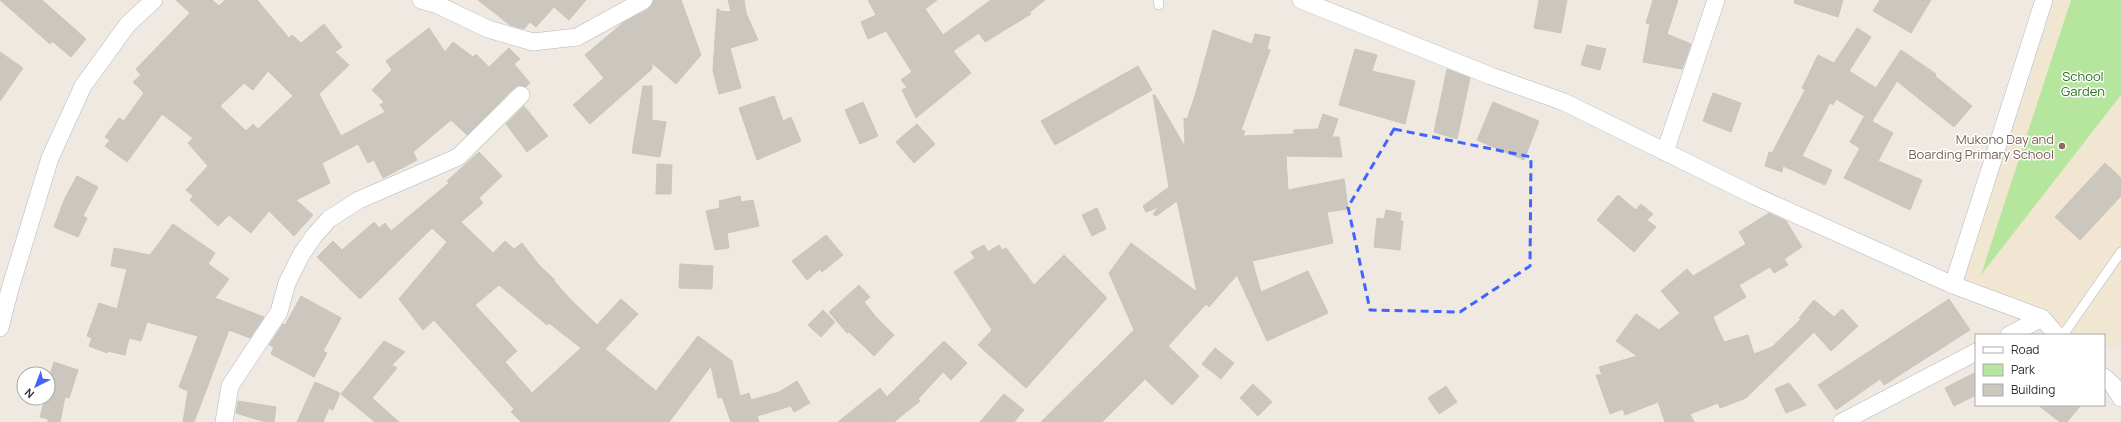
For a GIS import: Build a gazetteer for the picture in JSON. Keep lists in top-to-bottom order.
{
  "parks": ["School Garden"],
  "places": ["Mukono Day and Boarding Primary School"],
  "legend": ["Road", "Park", "Building"],
  "north": "bottom left"
}
